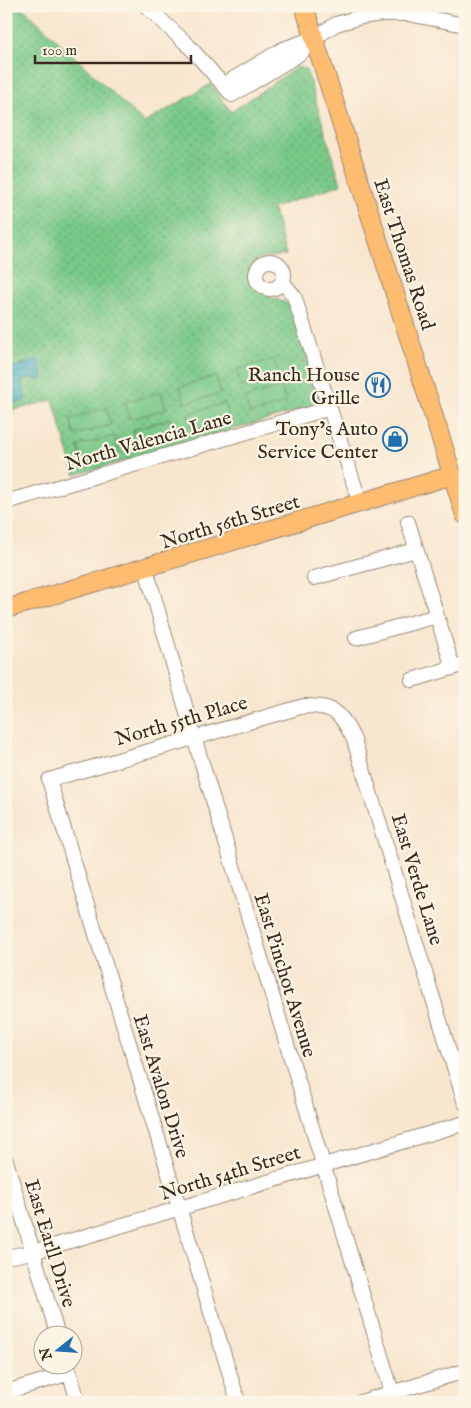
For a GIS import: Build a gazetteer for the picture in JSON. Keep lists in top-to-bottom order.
{
  "streets": {
    "main road": ["East Thomas Road", "North 56th Street"],
    "street": [
      "North Valencia Lane",
      "North 55th Place",
      "East Verde Lane",
      "East Pinchot Avenue",
      "East Avalon Drive",
      "North 54th Street",
      "East Earll Drive"
    ]
  },
  "crossings": [
    ["East Thomas Road", "North 56th Street"],
    ["North 56th Street", "East Pinchot Avenue"],
    ["North 55th Place", "East Verde Lane"],
    ["North 55th Place", "East Pinchot Avenue"],
    ["North 55th Place", "East Avalon Drive"],
    ["East Pinchot Avenue", "North 54th Street"],
    ["East Avalon Drive", "North 54th Street"],
    ["North 54th Street", "East Earll Drive"]
  ],
  "places": {
    "restaurant": ["Ranch House Grille"],
    "shop": ["Tony’s Auto Service Center"]
  },
  "scale_bar": "100 m",
  "north": "left"
}
